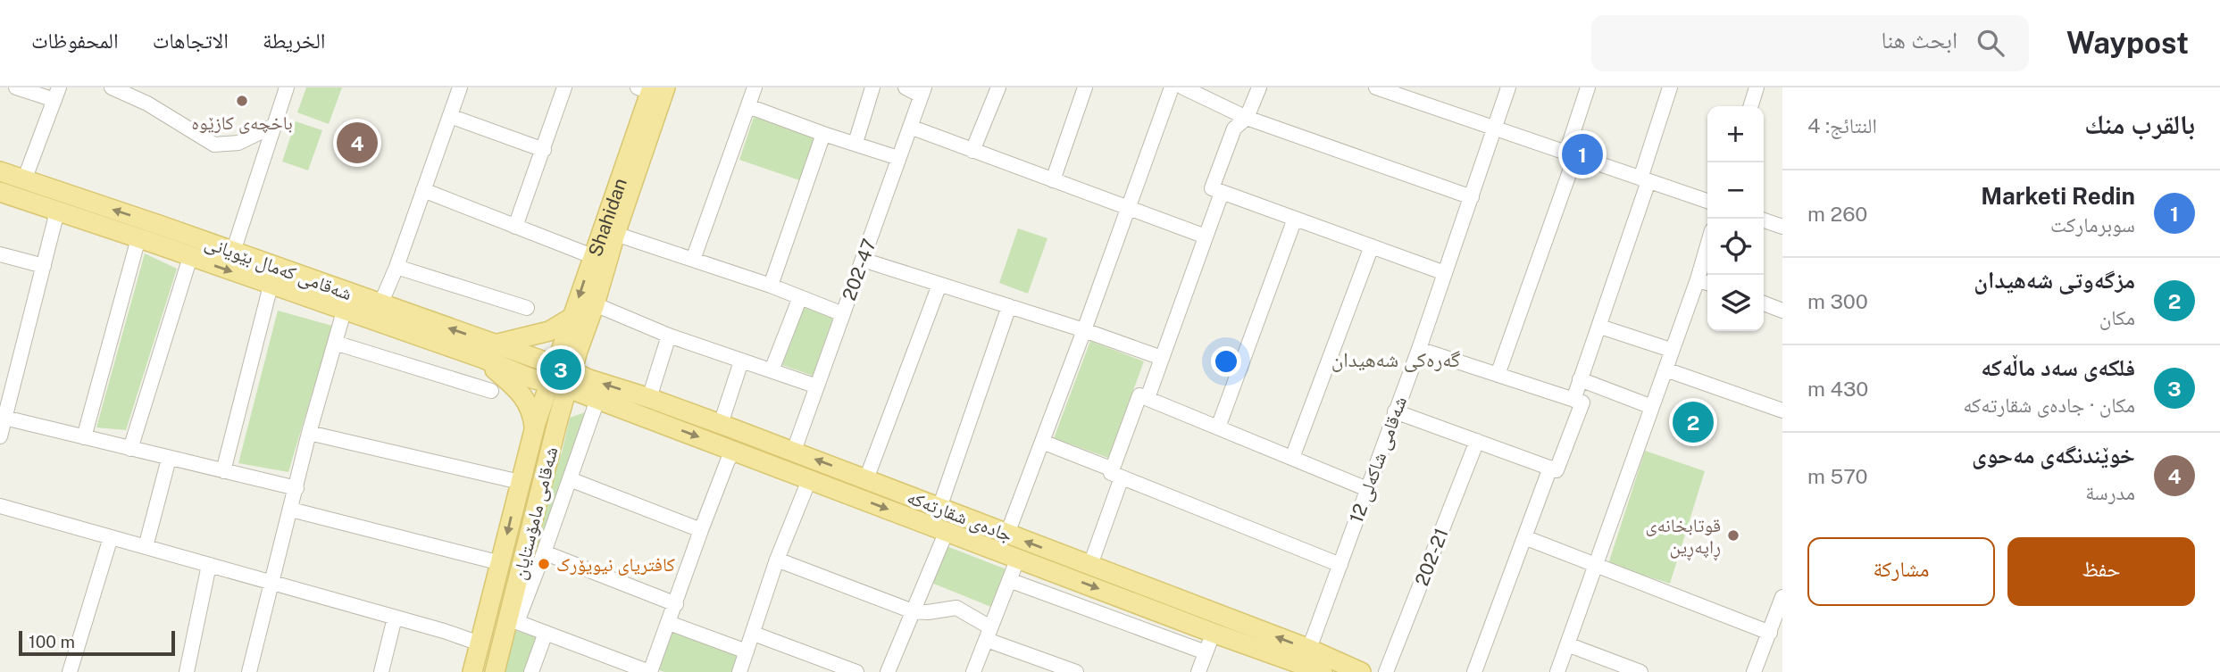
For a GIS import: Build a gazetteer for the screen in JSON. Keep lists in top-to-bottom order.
{
  "streets": {
    "main road": [
      "Shahidan",
      "شەقامی کەمال بێویانی",
      "شەقامی مامۆستایان",
      "جادەی شقارتەکە"
    ],
    "street": ["202-47", "شەقامی شاکەلی 12", "202-21"]
  },
  "crossings": [
    ["Shahidan", "شەقامی کەمال بێویانی"],
    ["Shahidan", "شەقامی مامۆستایان"],
    ["Shahidan", "جادەی شقارتەکە"],
    ["شەقامی کەمال بێویانی", "شەقامی مامۆستایان"],
    ["شەقامی کەمال بێویانی", "جادەی شقارتەکە"],
    ["202-47", "جادەی شقارتەکە"],
    ["شەقامی شاکەلی 12", "جادەی شقارتەکە"],
    ["شەقامی مامۆستایان", "جادەی شقارتەکە"]
  ],
  "districts": ["گەرەکی شەهیدان"],
  "places": ["باخچەی کازێوە", "قوتابخانەی ڕاپەڕین", "کافتریای نیویۆرک"],
  "scale_bar": "100 m",
  "page": {
    "header": "Waypost",
    "search": "ابحث هنا",
    "nav": ["الخريطة", "الاتجاهات", "المحفوظات"],
    "heading": ["بالقرب منك", "النتائج: 4"],
    "map_buttons": ["+", "−"],
    "pins": [
      "4",
      "1",
      "3",
      "2"
    ],
    "list": [
      {
        "mark": "1",
        "name": "Marketi Redin",
        "note": "سوبرماركت",
        "value": "260 m"
      },
      {
        "mark": "2",
        "name": "مزگەوتی شەهیدان",
        "note": "مكان",
        "value": "300 m"
      },
      {
        "mark": "3",
        "name": "فلکەی سەد ماڵەکە",
        "note": "مكان · جادەی شقارتەکە",
        "value": "430 m"
      },
      {
        "mark": "4",
        "name": "خوێندنگەی مەحوی",
        "note": "مدرسة",
        "value": "570 m"
      }
    ],
    "buttons": ["حفظ", "مشاركة"],
    "scale": "100 m"
  }
}
